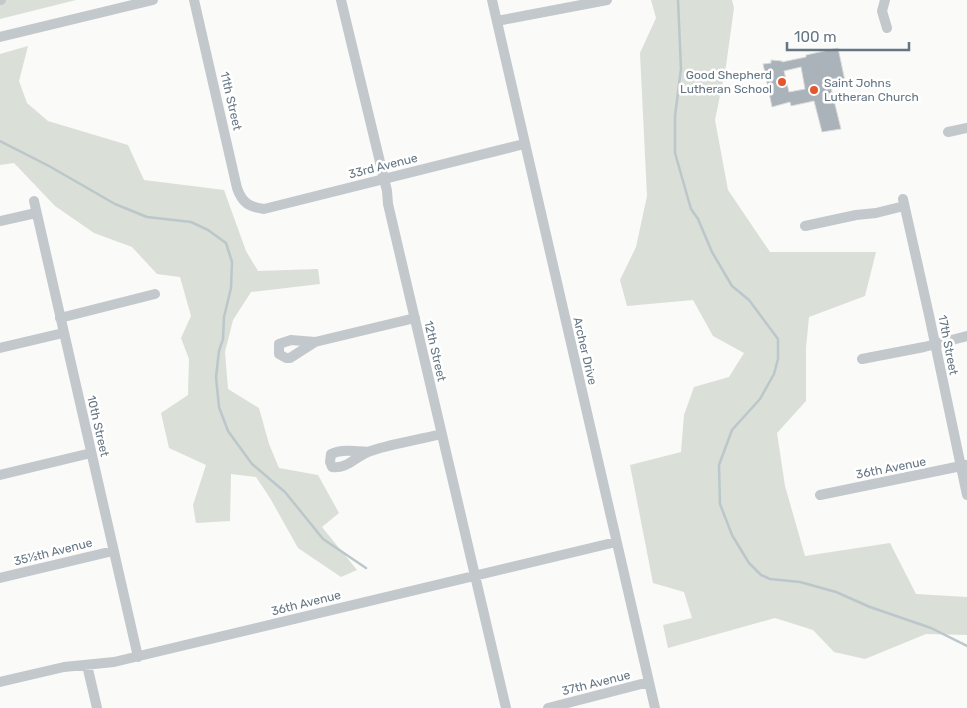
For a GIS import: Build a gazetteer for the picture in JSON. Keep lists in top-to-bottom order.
{
  "streets": {
    "street": [
      "11th Street",
      "33rd Avenue",
      "17th Street",
      "12th Street",
      "Archer Drive",
      "10th Street",
      "36th Avenue",
      "35½th Avenue",
      "37th Avenue"
    ]
  },
  "crossings": [
    ["11th Street", "33rd Avenue"],
    ["33rd Avenue", "12th Street"],
    ["33rd Avenue", "Archer Drive"],
    ["17th Street", "36th Avenue"],
    ["12th Street", "36th Avenue"],
    ["Archer Drive", "36th Avenue"],
    ["Archer Drive", "37th Avenue"],
    ["10th Street", "36th Avenue"],
    ["10th Street", "35½th Avenue"]
  ],
  "places": ["Good Shepherd Lutheran School", "Saint Johns Lutheran Church"],
  "scale_bar": "100 m"
}
